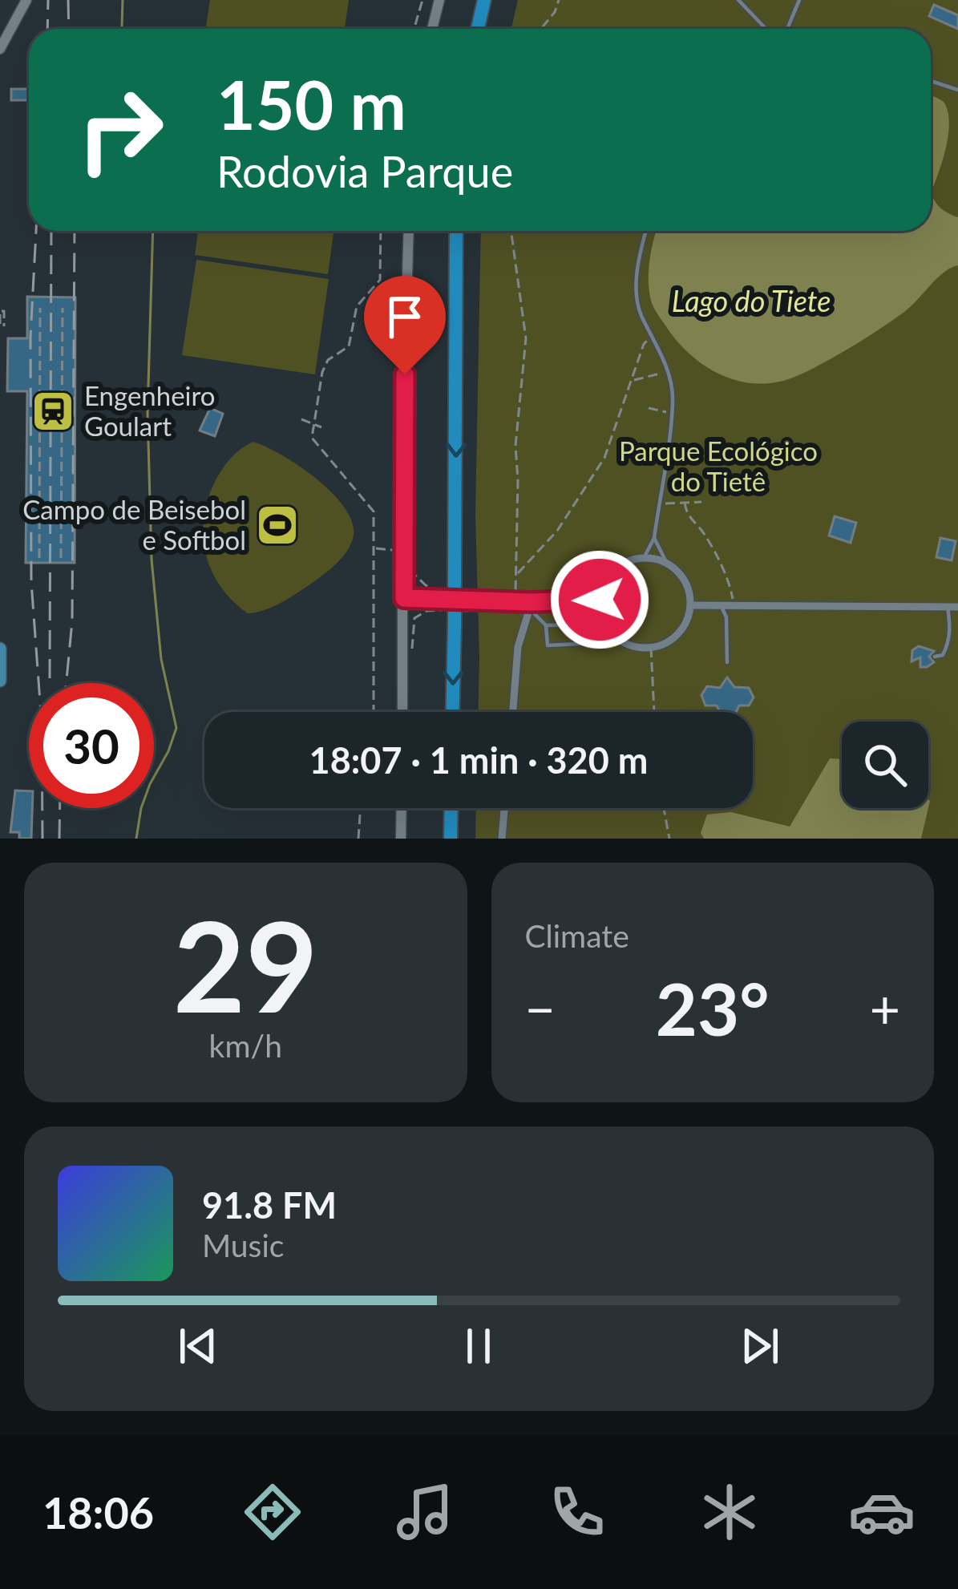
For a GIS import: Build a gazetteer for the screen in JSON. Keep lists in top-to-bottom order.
{
  "water": ["Lago do Tiete"],
  "parks": ["Parque Ecológico do Tietê"],
  "places": {
    "station": ["Engenheiro Goulart"],
    "sports": ["Campo de Beisebol e Softbol"]
  },
  "page": {
    "turn": ["150 m", "Rodovia Parque"],
    "limit": "30",
    "trip": "18:07 · 1 min · 320 m",
    "tile": [
      ["29", "km/h"],
      "Climate"
    ],
    "heat": ["−", "23°", "+"],
    "song": ["91.8 FM", "Music"],
    "tabs": "18:06"
  }
}
